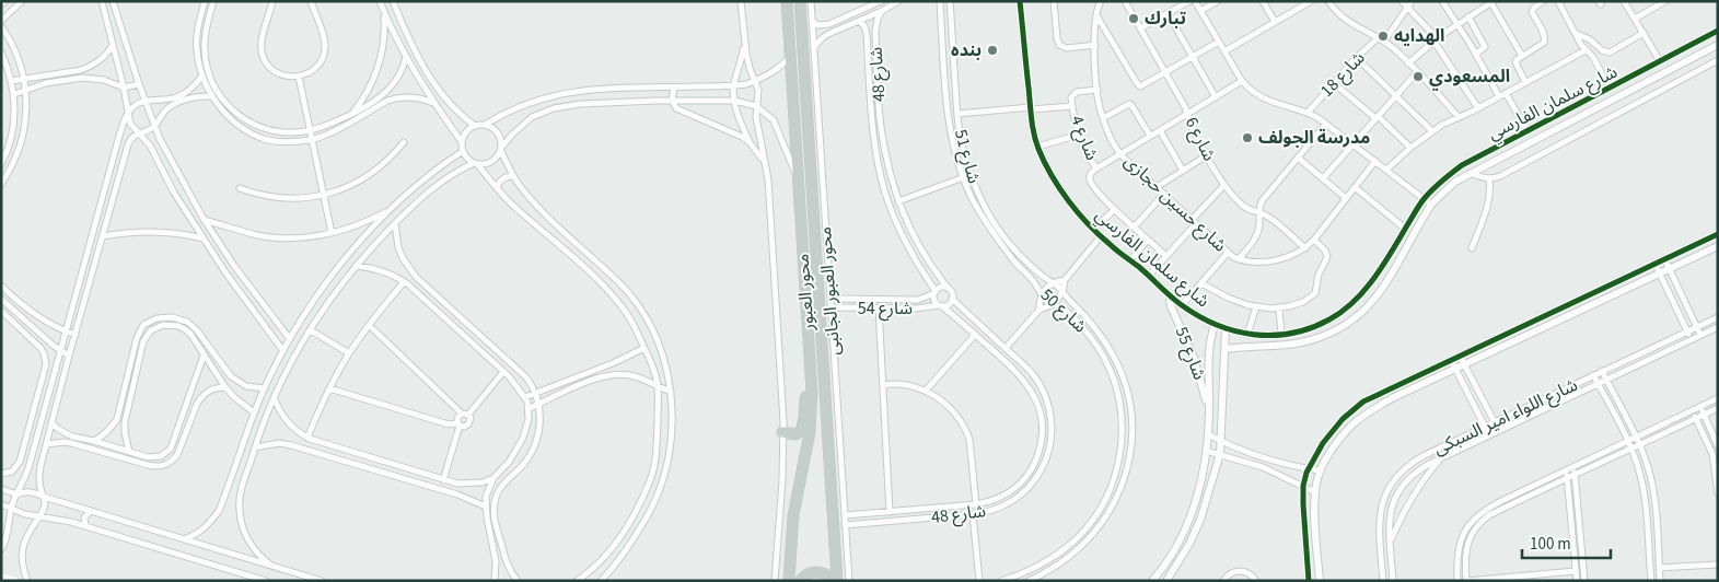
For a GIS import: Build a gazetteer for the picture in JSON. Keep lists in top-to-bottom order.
{
  "streets": {
    "highway": ["محور العبور"],
    "street": [
      "شارع 48",
      "شارع 18",
      "شارع سلمان الفارسي",
      "شارع 4",
      "شارع 6",
      "شارع 51",
      "شارع حسين حجازى",
      "محور العبور الجانبى",
      "شارع 54",
      "شارع 50",
      "شارع 55",
      "شارع اللواء امير السبكى"
    ]
  },
  "crossings": [
    ["شارع 48", "محور العبور الجانبى"],
    ["شارع 48", "شارع 54"],
    ["شارع سلمان الفارسي", "شارع 4"],
    ["شارع سلمان الفارسي", "شارع 55"],
    ["شارع 4", "شارع 51"],
    ["شارع 4", "شارع حسين حجازى"],
    ["شارع 6", "شارع حسين حجازى"],
    ["محور العبور الجانبى", "شارع 54"]
  ],
  "places": [
    "تبارك",
    "الهدايه",
    "بنده",
    "المسعودي",
    "مدرسة الجولف"
  ],
  "scale_bar": "100 m"
}
